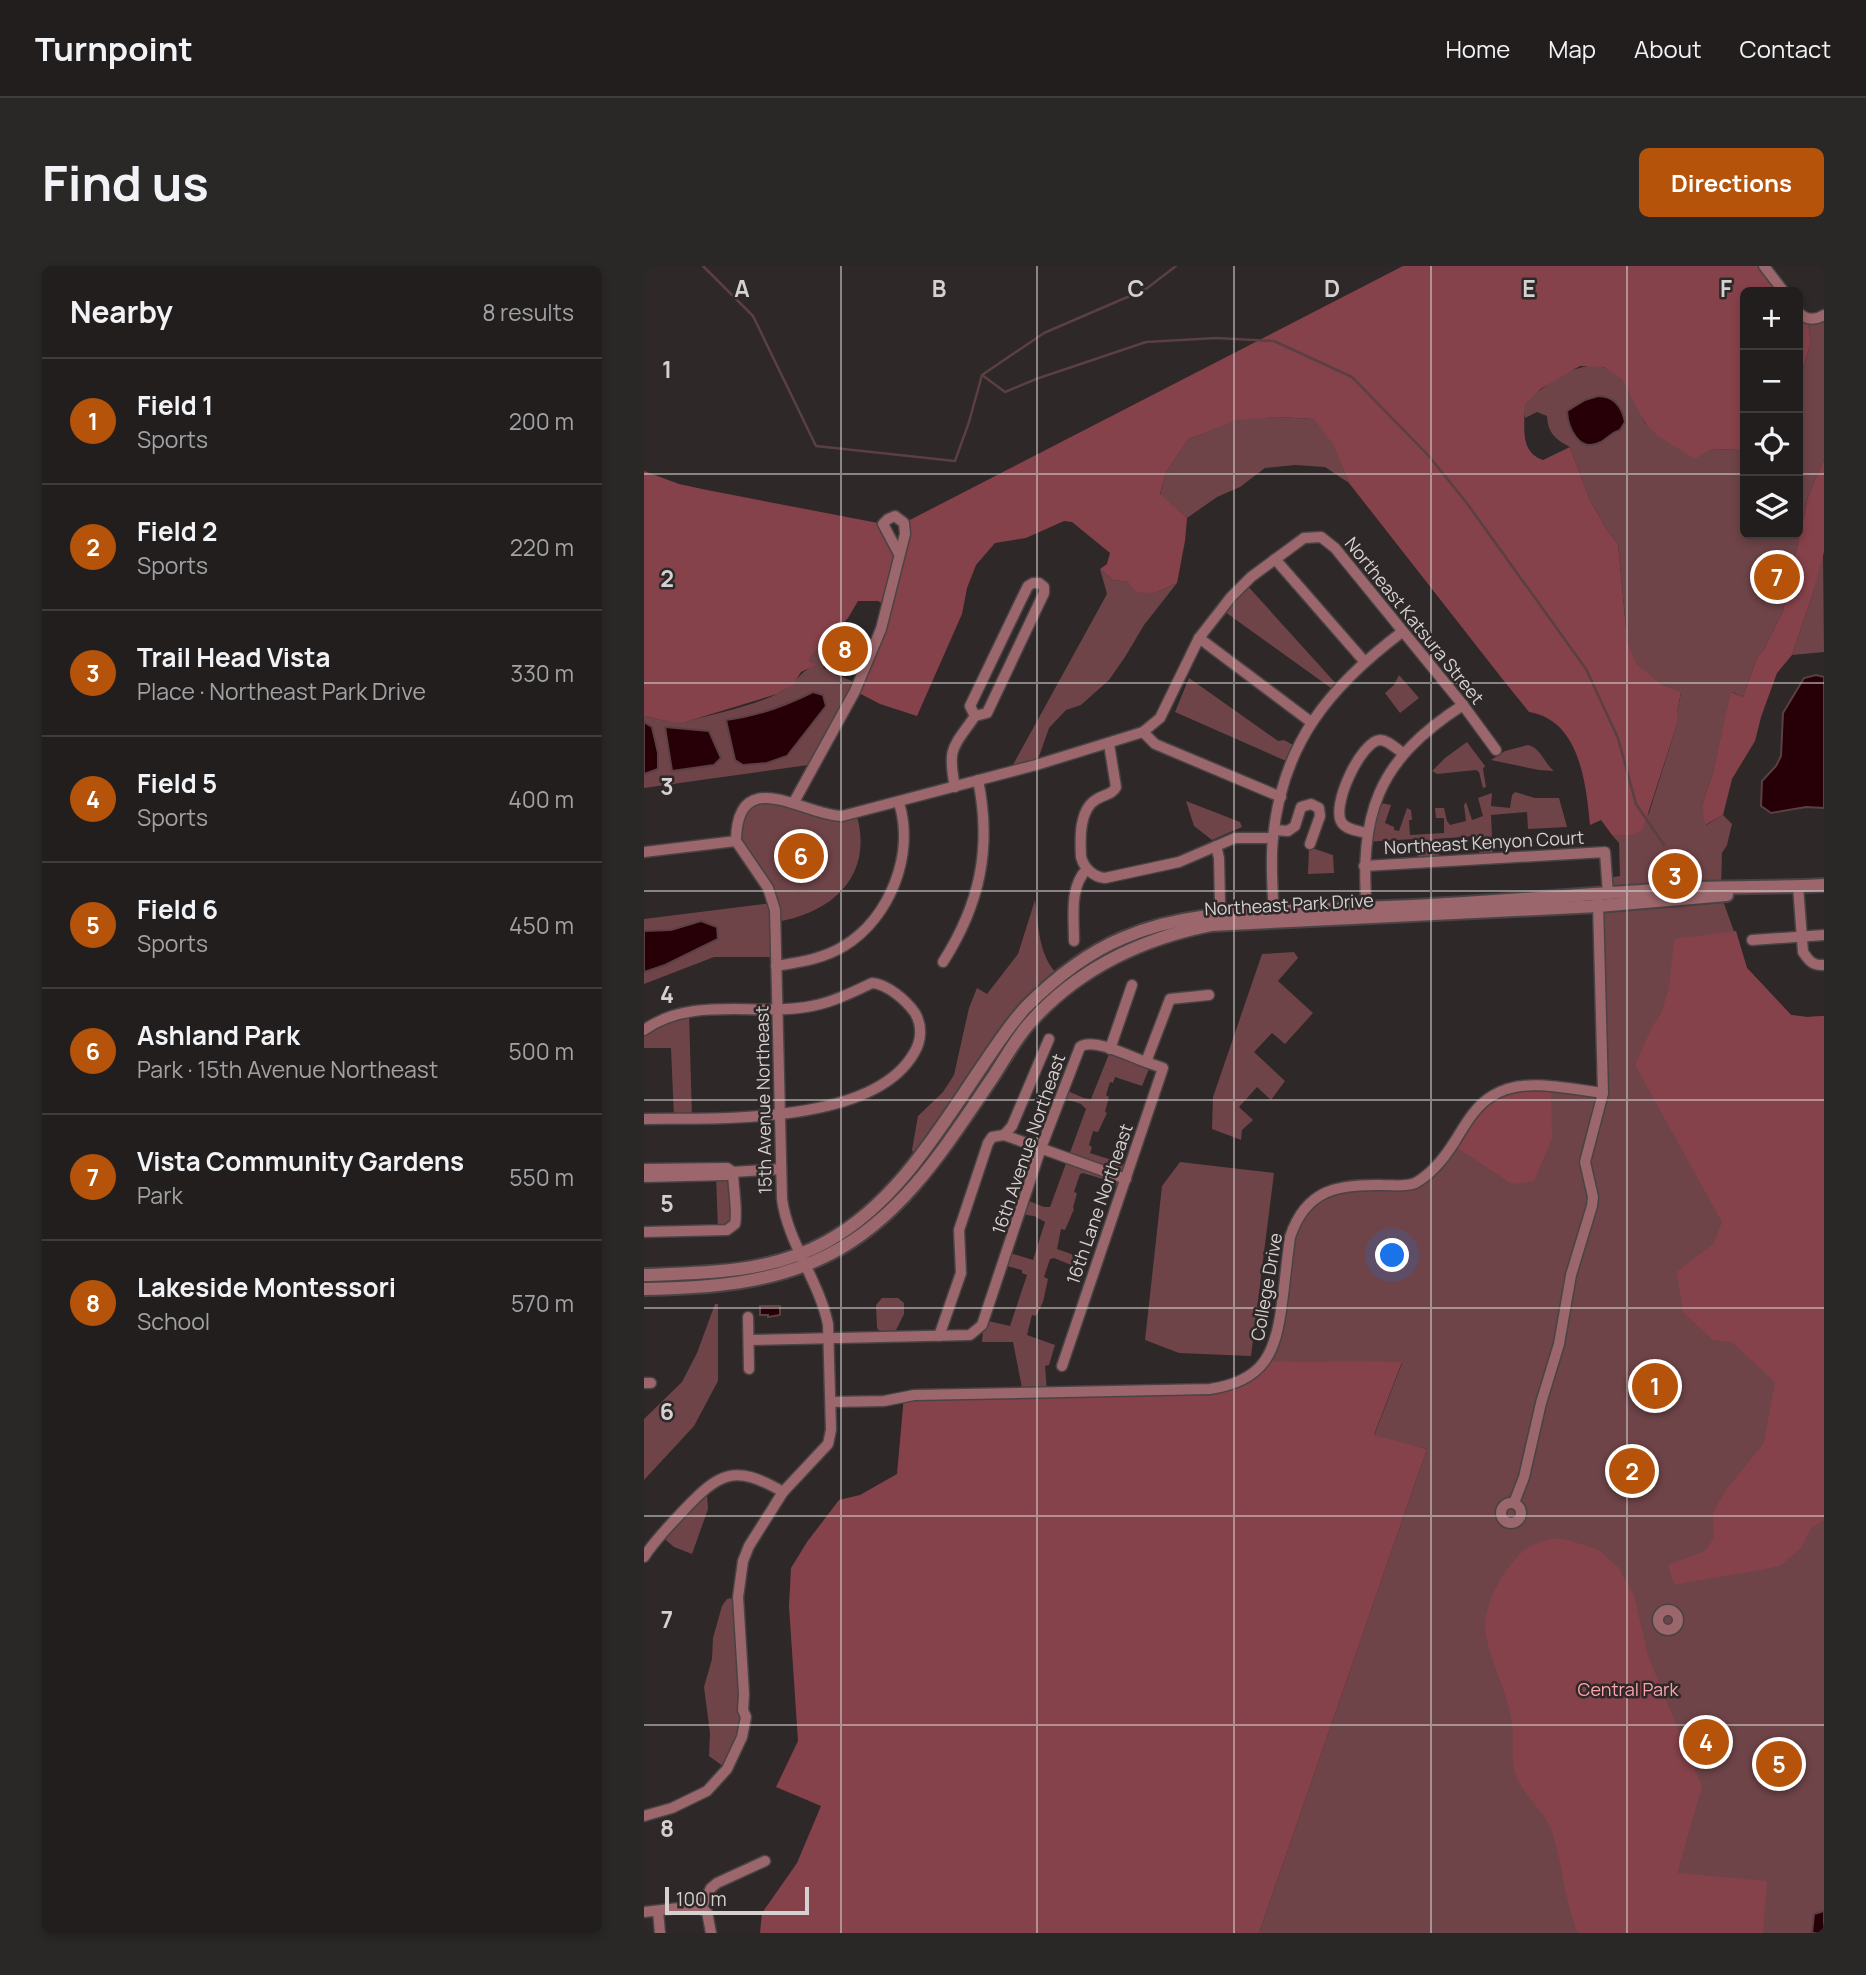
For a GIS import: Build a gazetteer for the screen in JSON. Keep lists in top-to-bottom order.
{
  "streets": {
    "street": [
      "Northeast Katsura Street",
      "Northeast Kenyon Court",
      "Northeast Park Drive",
      "15th Avenue Northeast",
      "16th Avenue Northeast",
      "16th Lane Northeast",
      "College Drive"
    ]
  },
  "crossings": [
    ["Northeast Katsura Street", "15th Avenue Northeast"],
    ["Northeast Kenyon Court", "Northeast Park Drive"],
    ["Northeast Park Drive", "15th Avenue Northeast"],
    ["15th Avenue Northeast", "College Drive"],
    ["16th Avenue Northeast", "16th Lane Northeast"]
  ],
  "parks": ["Central Park"],
  "scale_bar": "100 m",
  "page": {
    "header": "Turnpoint",
    "nav": [
      "Home",
      "Map",
      "About",
      "Contact"
    ],
    "buttons": "Directions",
    "title": "Find us",
    "heading": ["Nearby", "8 results"],
    "map_buttons": ["+", "−"],
    "list": [
      {
        "mark": "1",
        "name": "Field 1",
        "note": "Sports",
        "value": "200 m"
      },
      {
        "mark": "2",
        "name": "Field 2",
        "note": "Sports",
        "value": "220 m"
      },
      {
        "mark": "3",
        "name": "Trail Head Vista",
        "note": "Place · Northeast Park Drive",
        "value": "330 m"
      },
      {
        "mark": "4",
        "name": "Field 5",
        "note": "Sports",
        "value": "400 m"
      },
      {
        "mark": "5",
        "name": "Field 6",
        "note": "Sports",
        "value": "450 m"
      },
      {
        "mark": "6",
        "name": "Ashland Park",
        "note": "Park · 15th Avenue Northeast",
        "value": "500 m"
      },
      {
        "mark": "7",
        "name": "Vista Community Gardens",
        "note": "Park",
        "value": "550 m"
      },
      {
        "mark": "8",
        "name": "Lakeside Montessori",
        "note": "School",
        "value": "570 m"
      }
    ],
    "pins": [
      "7",
      "8",
      "6",
      "3",
      "1",
      "2",
      "4",
      "5"
    ],
    "scale": "100 m"
  },
  "grid": {
    "columns": [
      "A",
      "B",
      "C",
      "D",
      "E",
      "F"
    ],
    "rows": [
      "1",
      "2",
      "3",
      "4",
      "5",
      "6",
      "7",
      "8"
    ]
  }
}
